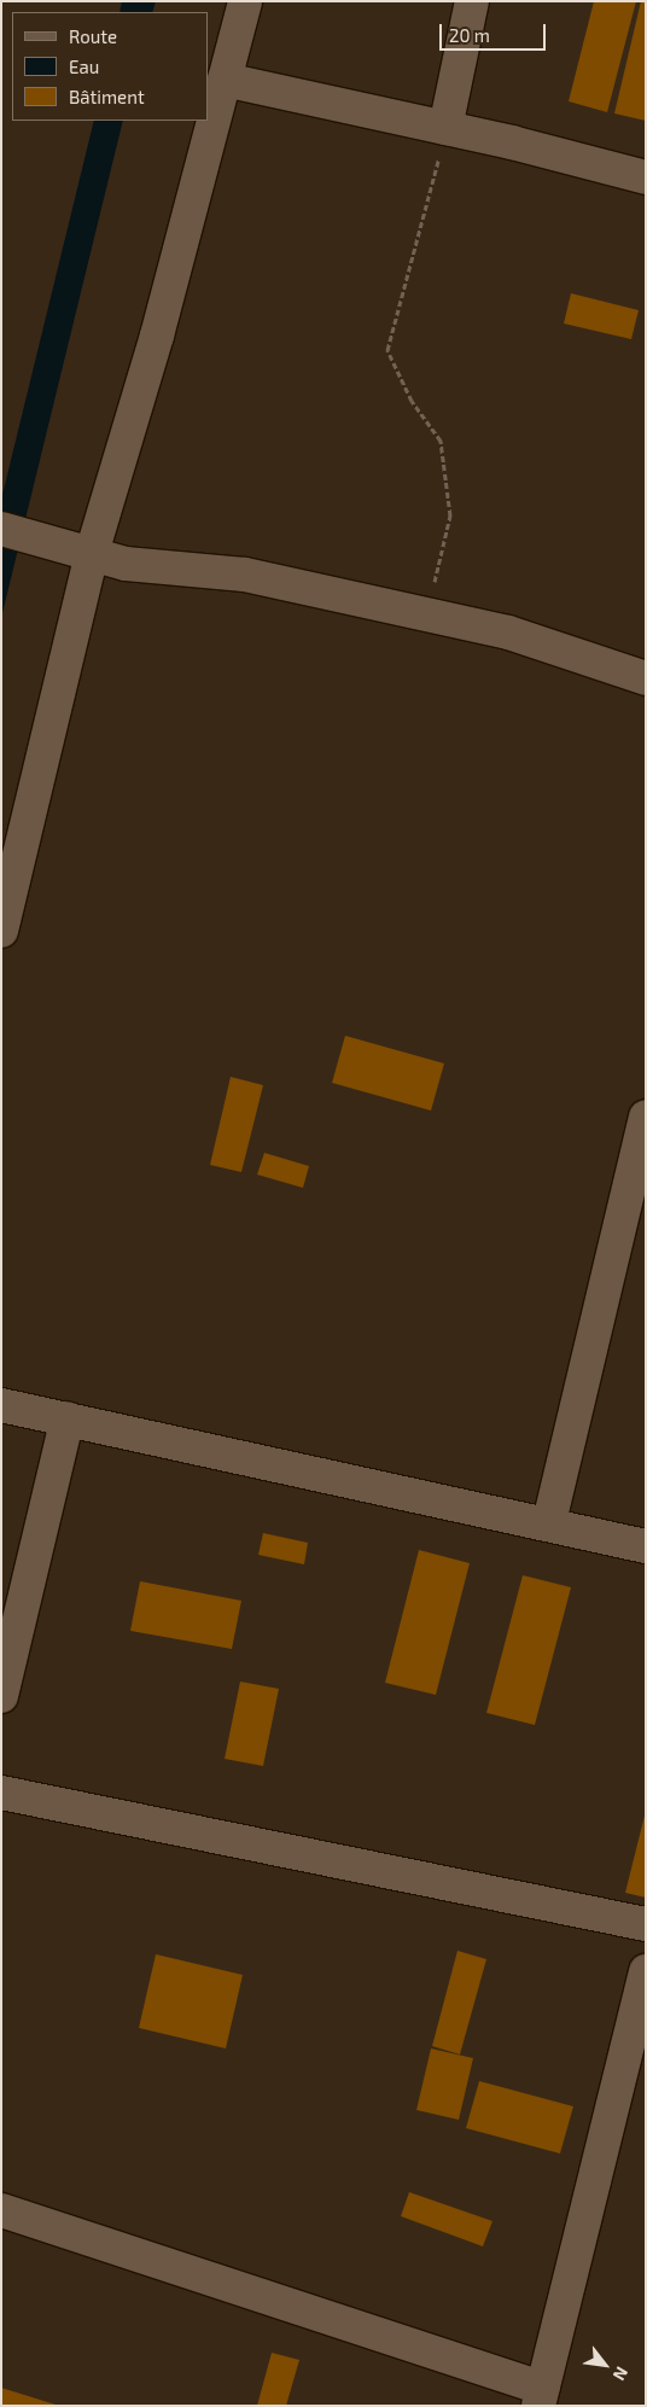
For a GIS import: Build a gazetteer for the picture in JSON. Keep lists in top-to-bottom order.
{
  "legend": ["Route", "Eau", "Bâtiment"],
  "scale_bar": "20 m",
  "north": "bottom right"
}
